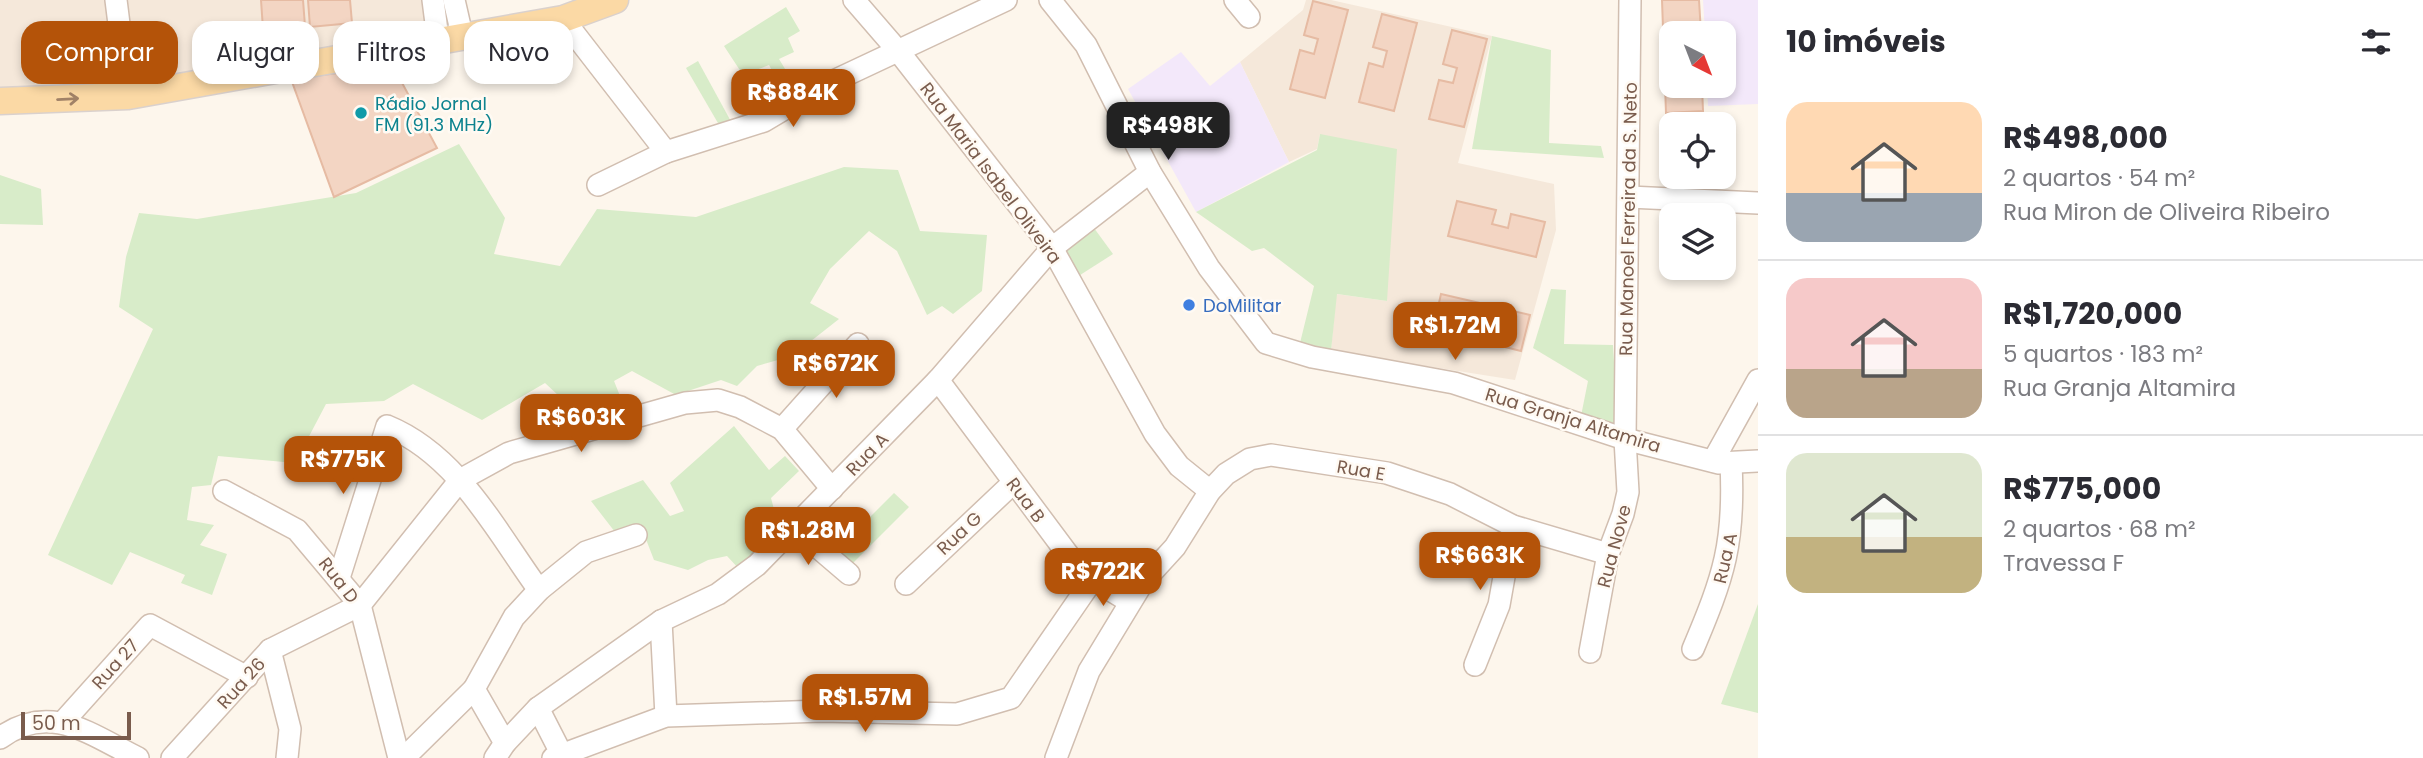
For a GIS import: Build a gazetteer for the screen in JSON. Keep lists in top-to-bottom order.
{
  "streets": {
    "street": [
      "Rua Maria Isabel Oliveira",
      "Rua Manoel Ferreira da S. Neto",
      "Rua Granja Altamira",
      "Rua A",
      "Rua E",
      "Rua B",
      "Rua G",
      "Rua Nove",
      "Rua D",
      "Rua 27",
      "Rua 26"
    ]
  },
  "crossings": [
    ["Rua Maria Isabel Oliveira", "Rua A"],
    ["Rua Maria Isabel Oliveira", "Rua E"],
    ["Rua Manoel Ferreira da S. Neto", "Rua Granja Altamira"],
    ["Rua Manoel Ferreira da S. Neto", "Rua Nove"],
    ["Rua Granja Altamira", "Rua A"],
    ["Rua Granja Altamira", "Rua Nove"],
    ["Rua A", "Rua B"],
    ["Rua E", "Rua B"],
    ["Rua E", "Rua Nove"],
    ["Rua B", "Rua G"],
    ["Rua D", "Rua 26"],
    ["Rua 27", "Rua 26"]
  ],
  "places": ["Rádio Jornal FM (91.3 MHz)", "DoMilitar"],
  "scale_bar": "50 m",
  "north": "bottom right",
  "page": {
    "heading": "10 imóveis",
    "chip": [
      "Comprar",
      "Alugar",
      "Filtros",
      "Novo"
    ],
    "price": [
      "R$884K",
      "R$498K",
      "R$1.72M",
      "R$672K",
      "R$603K",
      "R$775K",
      "R$1.28M",
      "R$663K",
      "R$722K",
      "R$1.57M"
    ],
    "list": [
      {
        "name": "R$498,000",
        "note": "2 quartos · 54 m² · Rua Miron de Oliveira Ribeiro"
      },
      {
        "name": "R$1,720,000",
        "note": "5 quartos · 183 m² · Rua Granja Altamira"
      },
      {
        "name": "R$775,000",
        "note": "2 quartos · 68 m² · Travessa F"
      }
    ],
    "scale": "50 m"
  }
}
